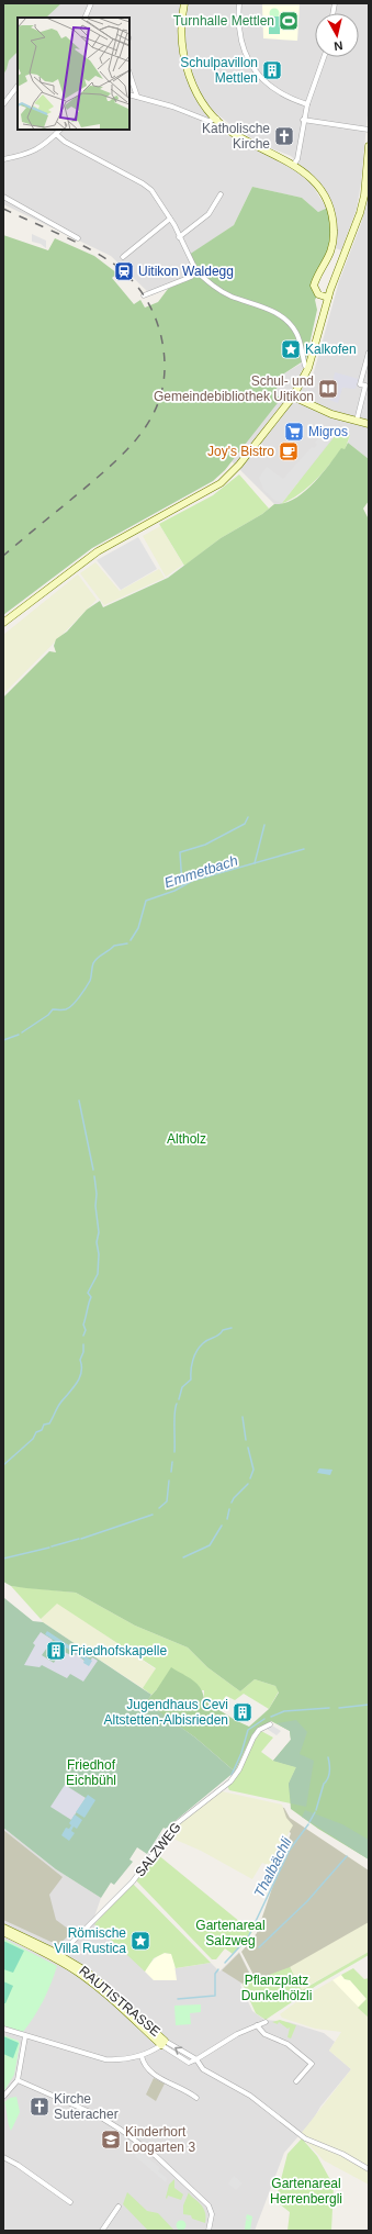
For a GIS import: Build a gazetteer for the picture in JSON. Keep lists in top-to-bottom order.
{
  "streets": {
    "main road": ["RAUTISTRASSE"],
    "street": ["SALZWEG"]
  },
  "crossings": [
    ["SALZWEG", "RAUTISTRASSE"]
  ],
  "water": ["Emmetbach", "Thalbächli"],
  "parks": [
    "Altholz",
    "Friedhof Eichbühl",
    "Gartenareal Salzweg",
    "Pflanzplatz Dunkelhölzli",
    "Gartenareal Herrenbergli"
  ],
  "places": {
    "sports": ["Turnhalle Mettlen"],
    "building": ["Schulpavillon Mettlen", "Friedhofskapelle", "Jugendhaus Cevi Altstetten-Albisrieden"],
    "church": ["Katholische Kirche", "Kirche Suteracher"],
    "station": ["Uitikon Waldegg"],
    "place": ["Kalkofen", "Römische Villa Rustica"],
    "library": ["Schul- und Gemeindebibliothek Uitikon"],
    "supermarket": ["Migros"],
    "cafe": ["Joy's Bistro"],
    "school or university": ["Kinderhort Loogarten 3"]
  },
  "north": "bottom"
}
